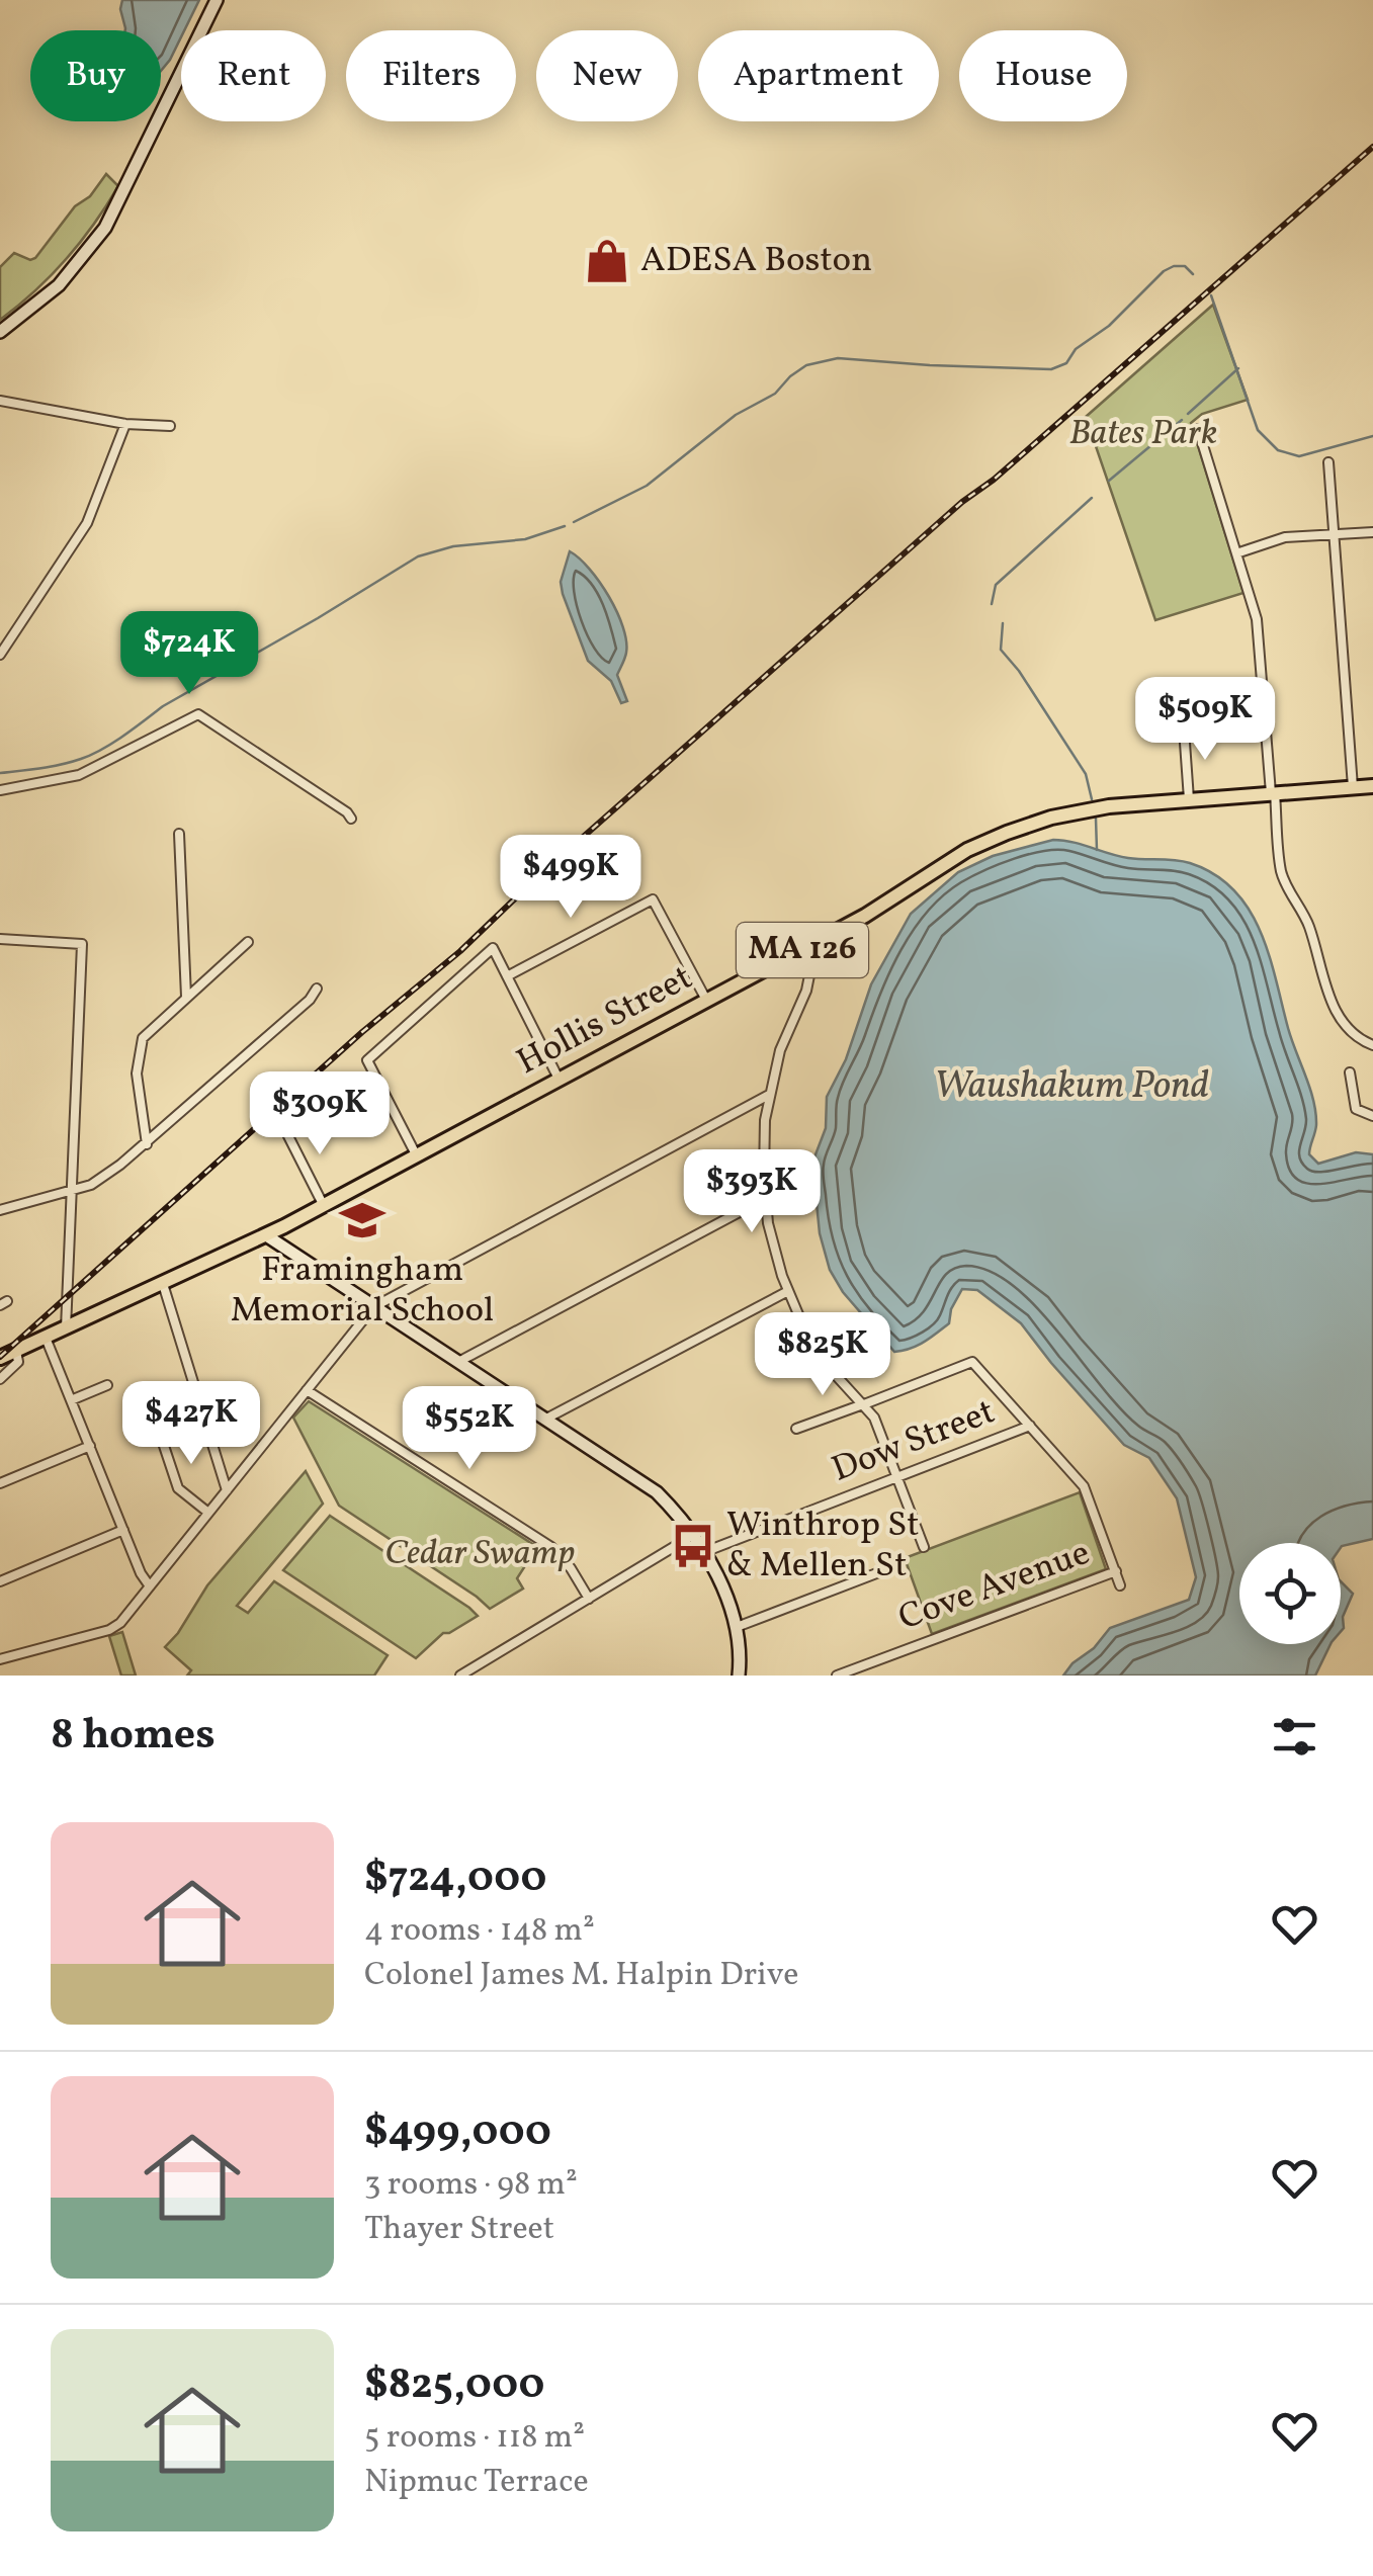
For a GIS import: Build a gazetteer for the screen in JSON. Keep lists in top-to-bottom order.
{
  "streets": {
    "main road": ["MA 126", "Hollis Street"],
    "street": ["Dow Street", "Cove Avenue"]
  },
  "water": ["Waushakum Pond"],
  "parks": ["Bates Park", "Cedar Swamp"],
  "places": {
    "shop": ["ADESA Boston"],
    "school or university": ["Framingham Memorial School"],
    "bus stop": ["Winthrop St & Mellen St"]
  },
  "page": {
    "chip": [
      "Buy",
      "Rent",
      "Filters",
      "New",
      "Apartment",
      "House"
    ],
    "price": [
      "$724K",
      "$509K",
      "$499K",
      "$309K",
      "$393K",
      "$825K",
      "$427K",
      "$552K"
    ],
    "heading": "8 homes",
    "list": [
      {
        "name": "$724,000",
        "note": "4 rooms · 148 m² · Colonel James M. Halpin Drive"
      },
      {
        "name": "$499,000",
        "note": "3 rooms · 98 m² · Thayer Street"
      },
      {
        "name": "$825,000",
        "note": "5 rooms · 118 m² · Nipmuc Terrace"
      }
    ]
  }
}
